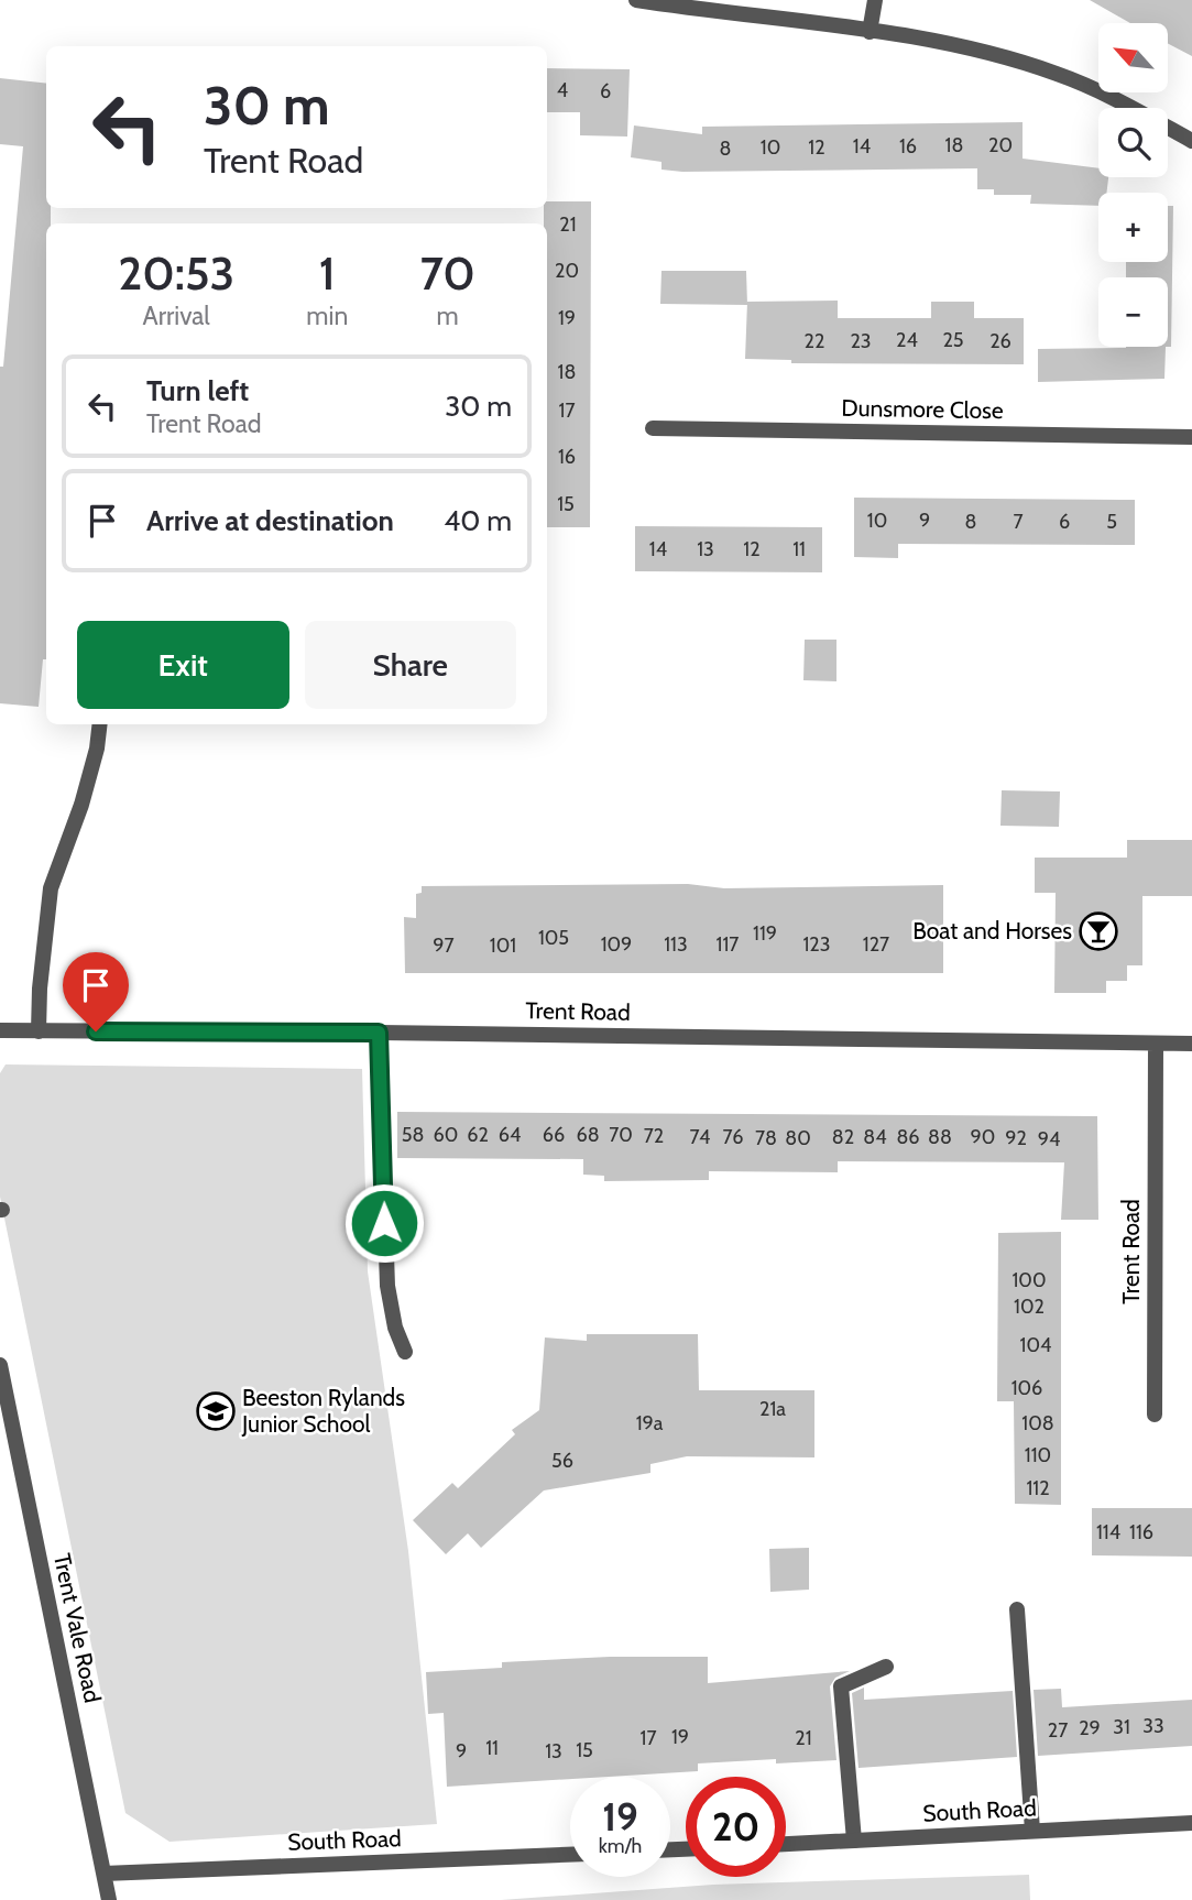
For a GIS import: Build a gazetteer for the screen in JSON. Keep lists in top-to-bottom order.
{
  "streets": {
    "street": [
      "Dunsmore Close",
      "Trent Road",
      "Trent Vale Road",
      "South Road"
    ]
  },
  "crossings": [
    ["Trent Vale Road", "South Road"]
  ],
  "places": {
    "bar": ["Boat and Horses"],
    "school or university": ["Beeston Rylands Junior School"]
  },
  "house_numbers": [
    "4",
    "6",
    "18",
    "20",
    "14",
    "16",
    "10",
    "12",
    "8",
    "21",
    "20",
    "19",
    "24",
    "25",
    "22",
    "23",
    "26",
    "18",
    "17",
    "16",
    "15",
    "10",
    "9",
    "8",
    "7",
    "6",
    "5",
    "14",
    "13",
    "12",
    "11",
    "119",
    "105",
    "109",
    "113",
    "117",
    "123",
    "127",
    "97",
    "101",
    "58",
    "60",
    "62",
    "64",
    "66",
    "68",
    "70",
    "72",
    "74",
    "76",
    "82",
    "84",
    "86",
    "88",
    "90",
    "78",
    "80",
    "92",
    "94",
    "100",
    "102",
    "104",
    "106",
    "21a",
    "19a",
    "108",
    "110",
    "56",
    "112",
    "114",
    "116",
    "33",
    "31",
    "29",
    "27",
    "19",
    "17",
    "21",
    "11",
    "15",
    "9",
    "13"
  ],
  "north": "top left",
  "page": {
    "map_buttons": ["+", "−"],
    "turn": ["30 m", "Trent Road"],
    "eta": [
      "20:53",
      "Arrival",
      "1",
      "min",
      "70",
      "m"
    ],
    "list": [
      {
        "name": "Turn left",
        "note": "Trent Road",
        "value": "30 m"
      },
      {
        "name": "Arrive at destination",
        "value": "40 m"
      }
    ],
    "buttons": ["Exit", "Share"],
    "speed": "19 km/h",
    "limit": "20"
  }
}
